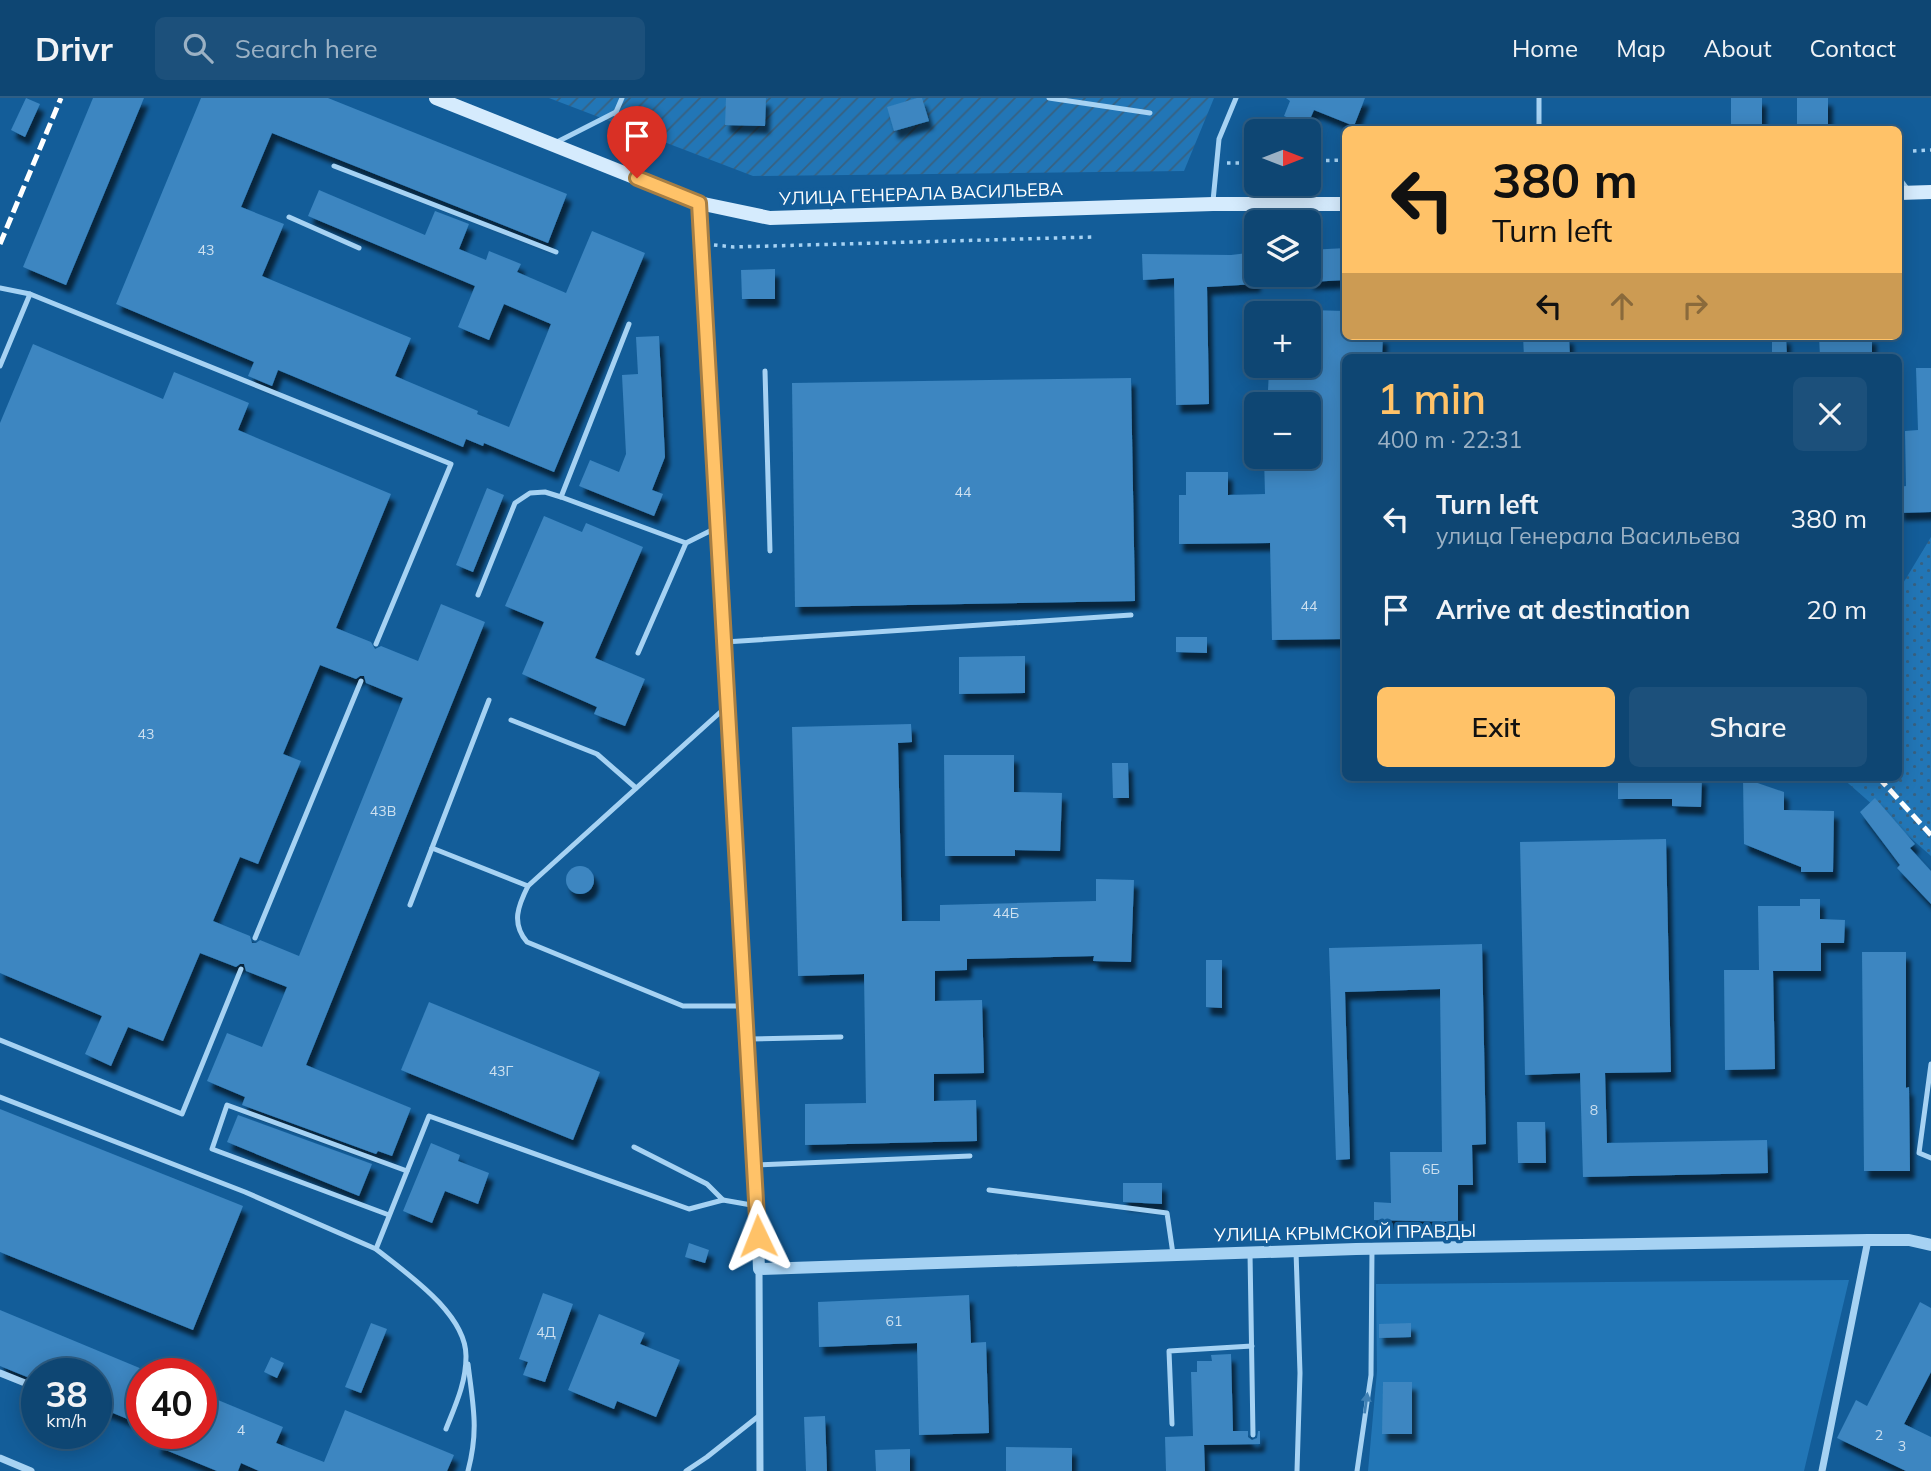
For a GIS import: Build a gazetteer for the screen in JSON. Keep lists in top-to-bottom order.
{
  "streets": {
    "main road": ["УЛИЦА ГЕНЕРАЛА ВАСИЛЬЕВА"],
    "street": ["УЛИЦА КРЫМСКОЙ ПРАВДЫ"]
  },
  "house_numbers": [
    "43",
    "44",
    "44",
    "43",
    "43В",
    "44Б",
    "43Г",
    "8",
    "6Б",
    "61",
    "4Д",
    "4",
    "2",
    "3"
  ],
  "north": "right",
  "page": {
    "header": "Drivr",
    "search": "Search here",
    "nav": [
      "Home",
      "Map",
      "About",
      "Contact"
    ],
    "map_buttons": ["+", "−"],
    "turn": ["380 m", "Turn left"],
    "heading": ["1 min", "400 m · 22:31"],
    "list": [
      {
        "name": "Turn left",
        "note": "улица Генерала Васильева",
        "value": "380 m"
      },
      {
        "name": "Arrive at destination",
        "value": "20 m"
      }
    ],
    "buttons": ["Exit", "Share"],
    "speed": "38 km/h",
    "limit": "40"
  }
}
